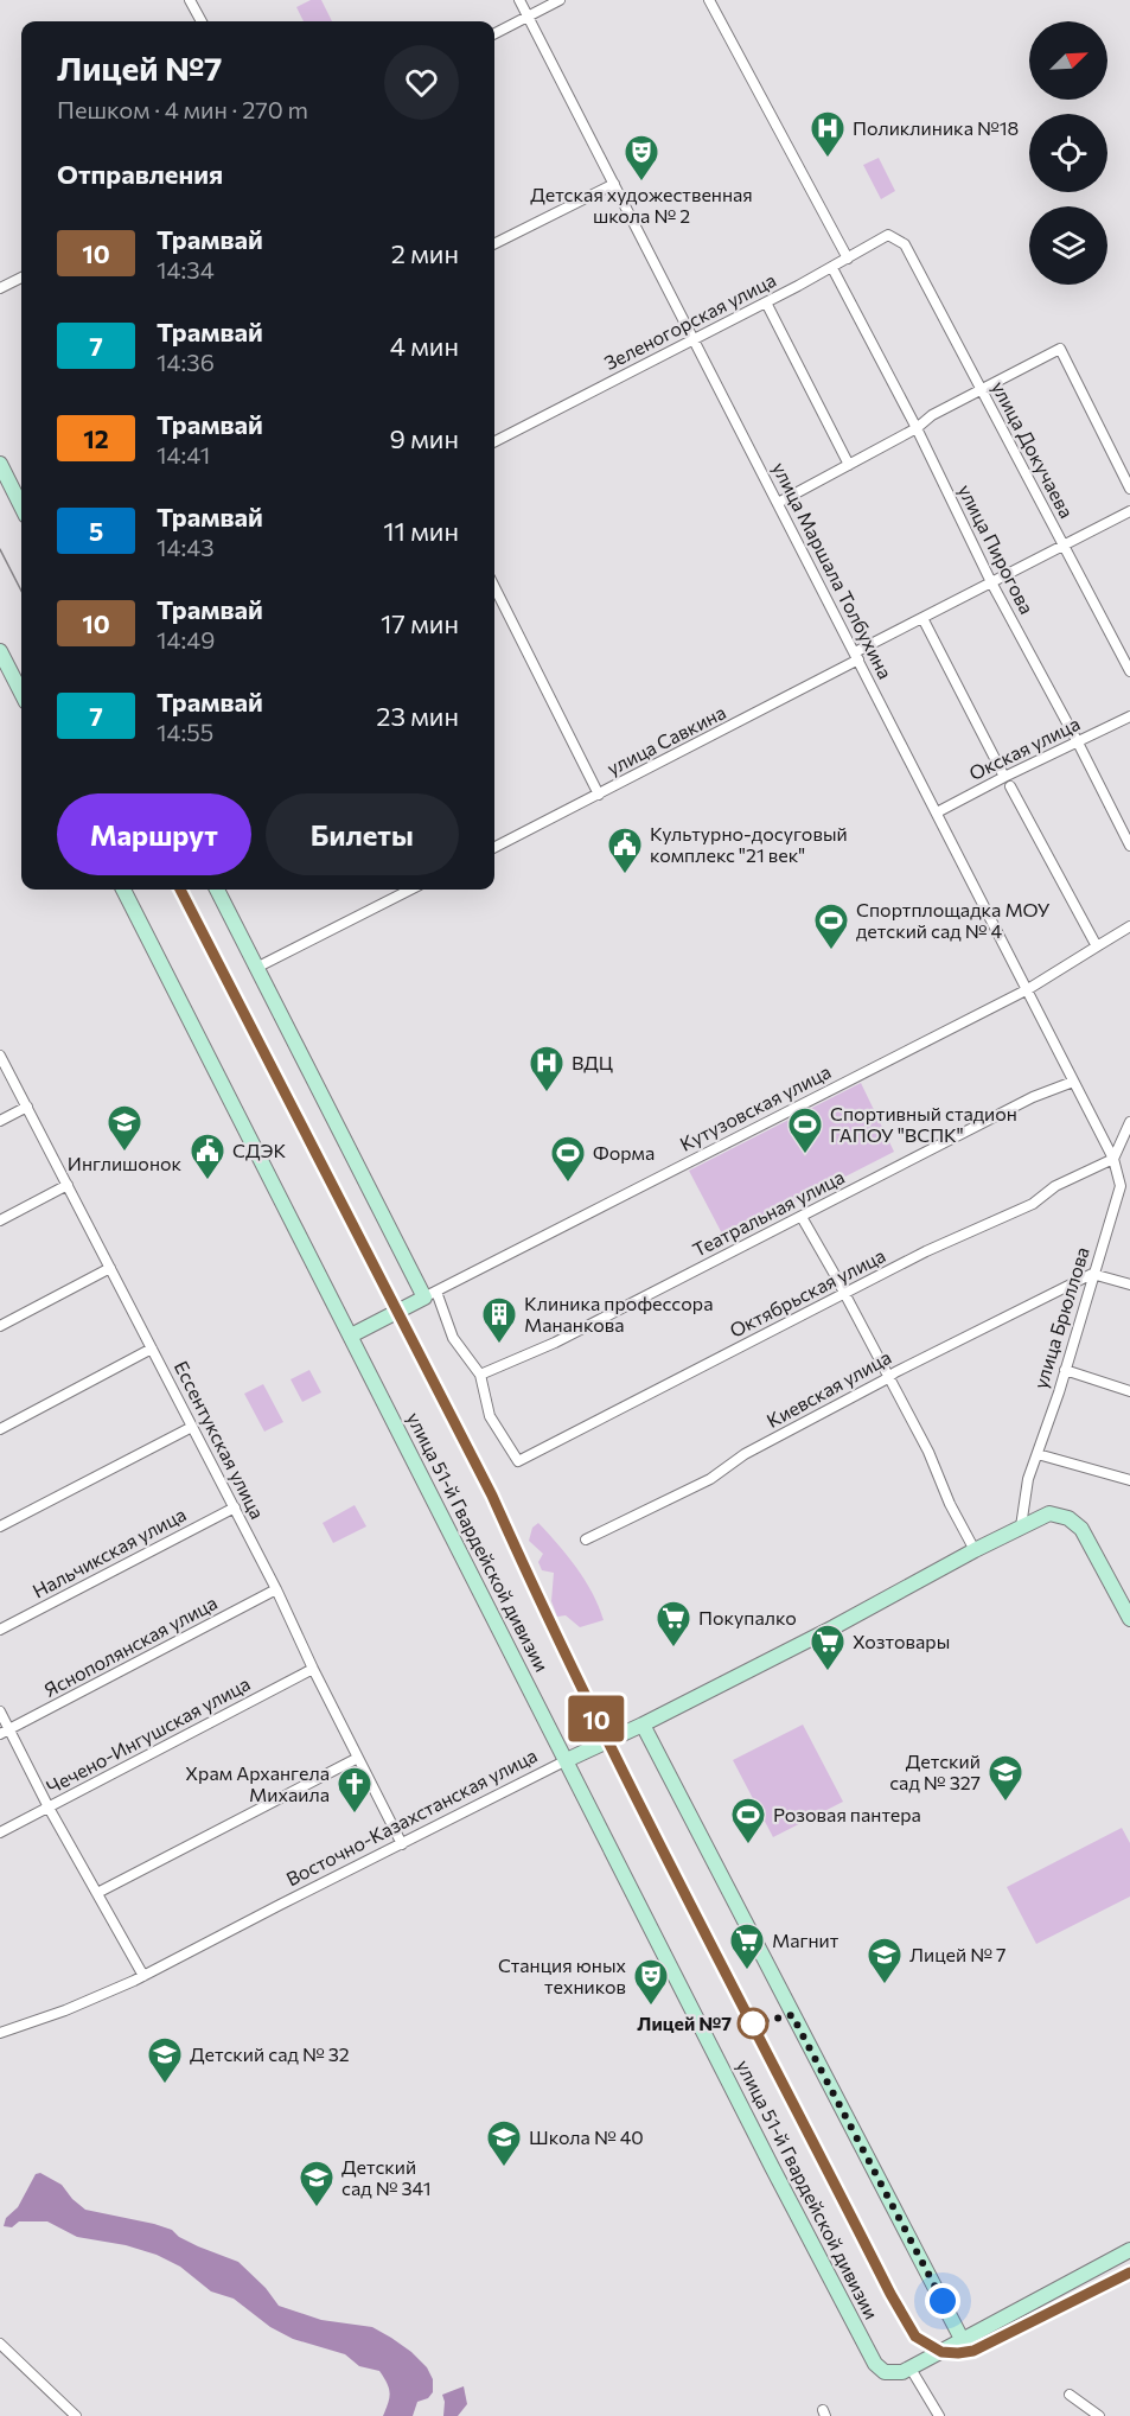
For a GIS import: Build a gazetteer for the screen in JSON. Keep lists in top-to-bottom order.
{
  "streets": {
    "main road": ["улица 51-й Гвардейской дивизии", "Восточно-Казахстанская улица"],
    "street": [
      "Зеленогорская улица",
      "улица Докучаева",
      "улица Пирогова",
      "улица Маршала Толбухина",
      "улица Савкина",
      "Окская улица",
      "Кутузовская улица",
      "Театральная улица",
      "Октябрьская улица",
      "улица Брюллова",
      "Киевская улица",
      "Ессентукская улица",
      "Нальчикская улица",
      "Яснополянская улица",
      "Чечено-Ингушская улица"
    ]
  },
  "crossings": [
    ["Зеленогорская улица", "улица Докучаева"],
    ["Зеленогорская улица", "улица Пирогова"],
    ["Зеленогорская улица", "улица Маршала Толбухина"],
    ["улица Докучаева", "улица Савкина"],
    ["улица Пирогова", "улица Савкина"],
    ["улица Пирогова", "Окская улица"],
    ["улица Маршала Толбухина", "улица Савкина"],
    ["улица Маршала Толбухина", "Окская улица"],
    ["улица Маршала Толбухина", "Кутузовская улица"],
    ["улица Маршала Толбухина", "Театральная улица"],
    ["улица Маршала Толбухина", "Октябрьская улица"],
    ["улица Маршала Толбухина", "улица Брюллова"],
    ["Театральная улица", "Октябрьская улица"],
    ["Октябрьская улица", "улица Брюллова"],
    ["улица Брюллова", "Киевская улица"],
    ["улица Брюллова", "Восточно-Казахстанская улица"],
    ["Ессентукская улица", "Нальчикская улица"],
    ["Ессентукская улица", "Яснополянская улица"],
    ["Ессентукская улица", "Чечено-Ингушская улица"],
    ["Ессентукская улица", "Восточно-Казахстанская улица"],
    ["улица 51-й Гвардейской дивизии", "Восточно-Казахстанская улица"]
  ],
  "places": {
    "hospital": ["Поликлиника №18", "ВДЦ"],
    "theatre": ["Детская художественная школа № 2", "Станция юных техников"],
    "public building": ["Культурно-досуговый комплекс \"21 век\"", "СДЭК"],
    "sports": [
      "Спортплощадка МОУ детский сад № 4",
      "Спортивный стадион ГАПОУ \"ВСПК\"",
      "Форма",
      "Розовая пантера"
    ],
    "school or university": [
      "Инглишонок",
      "Детский сад № 327",
      "Лицей № 7",
      "Детский сад № 32",
      "Школа № 40",
      "Детский сад № 341"
    ],
    "building": ["Клиника профессора Мананкова"],
    "supermarket": ["Покупалко", "Хозтовары", "Магнит"],
    "church": ["Храм Архангела Михаила"],
    "other": ["Лицей №7"]
  },
  "lines": ["tram line 10"],
  "north": "top right",
  "page": {
    "on_map": "10",
    "heading": [
      ["Лицей №7", "Пешком · 4 мин · 270 m"],
      "Отправления"
    ],
    "list": [
      {
        "mark": "10",
        "name": "Трамвай",
        "note": "14:34",
        "value": "2 мин"
      },
      {
        "mark": "7",
        "name": "Трамвай",
        "note": "14:36",
        "value": "4 мин"
      },
      {
        "mark": "12",
        "name": "Трамвай",
        "note": "14:41",
        "value": "9 мин"
      },
      {
        "mark": "5",
        "name": "Трамвай",
        "note": "14:43",
        "value": "11 мин"
      },
      {
        "mark": "10",
        "name": "Трамвай",
        "note": "14:49",
        "value": "17 мин"
      },
      {
        "mark": "7",
        "name": "Трамвай",
        "note": "14:55",
        "value": "23 мин"
      }
    ],
    "buttons": ["Маршрут", "Билеты"]
  }
}
